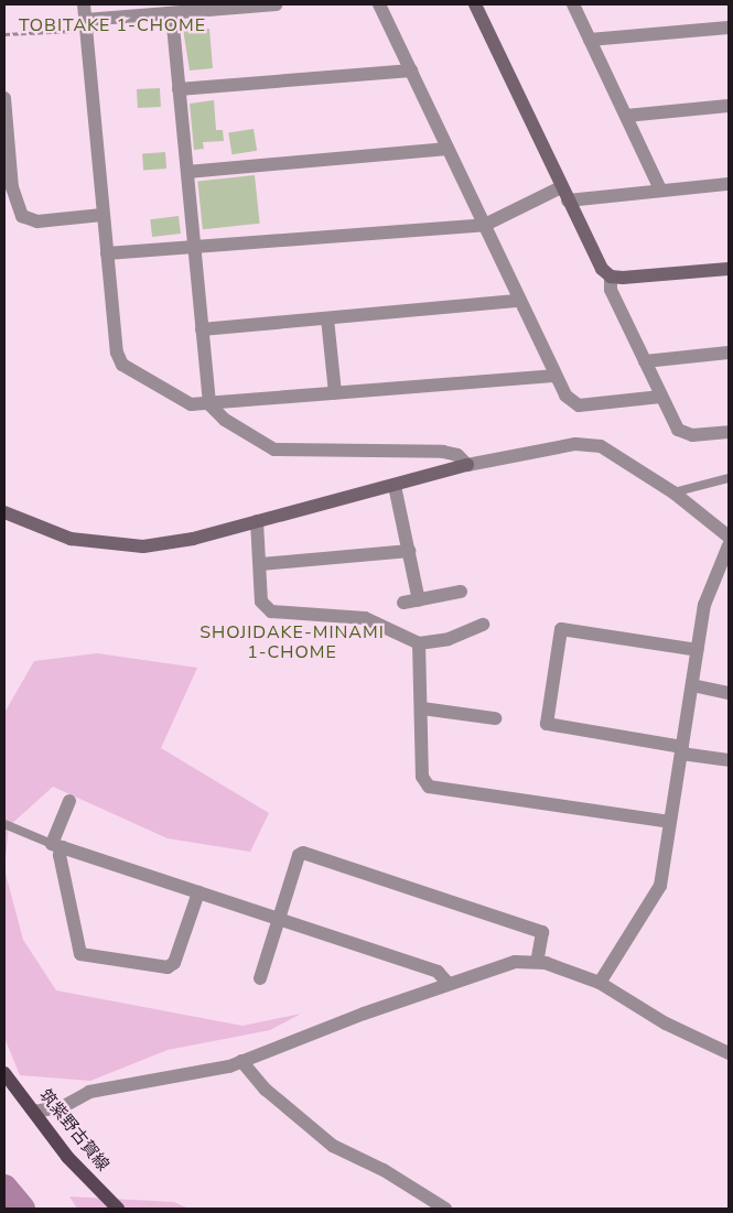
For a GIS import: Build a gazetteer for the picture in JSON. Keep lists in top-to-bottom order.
{
  "streets": {
    "main road": ["筑紫野古賀線"]
  },
  "districts": ["TOBITAKE 1-CHOME", "SHOJIDAKE-MINAMI 1-CHOME"]
}
